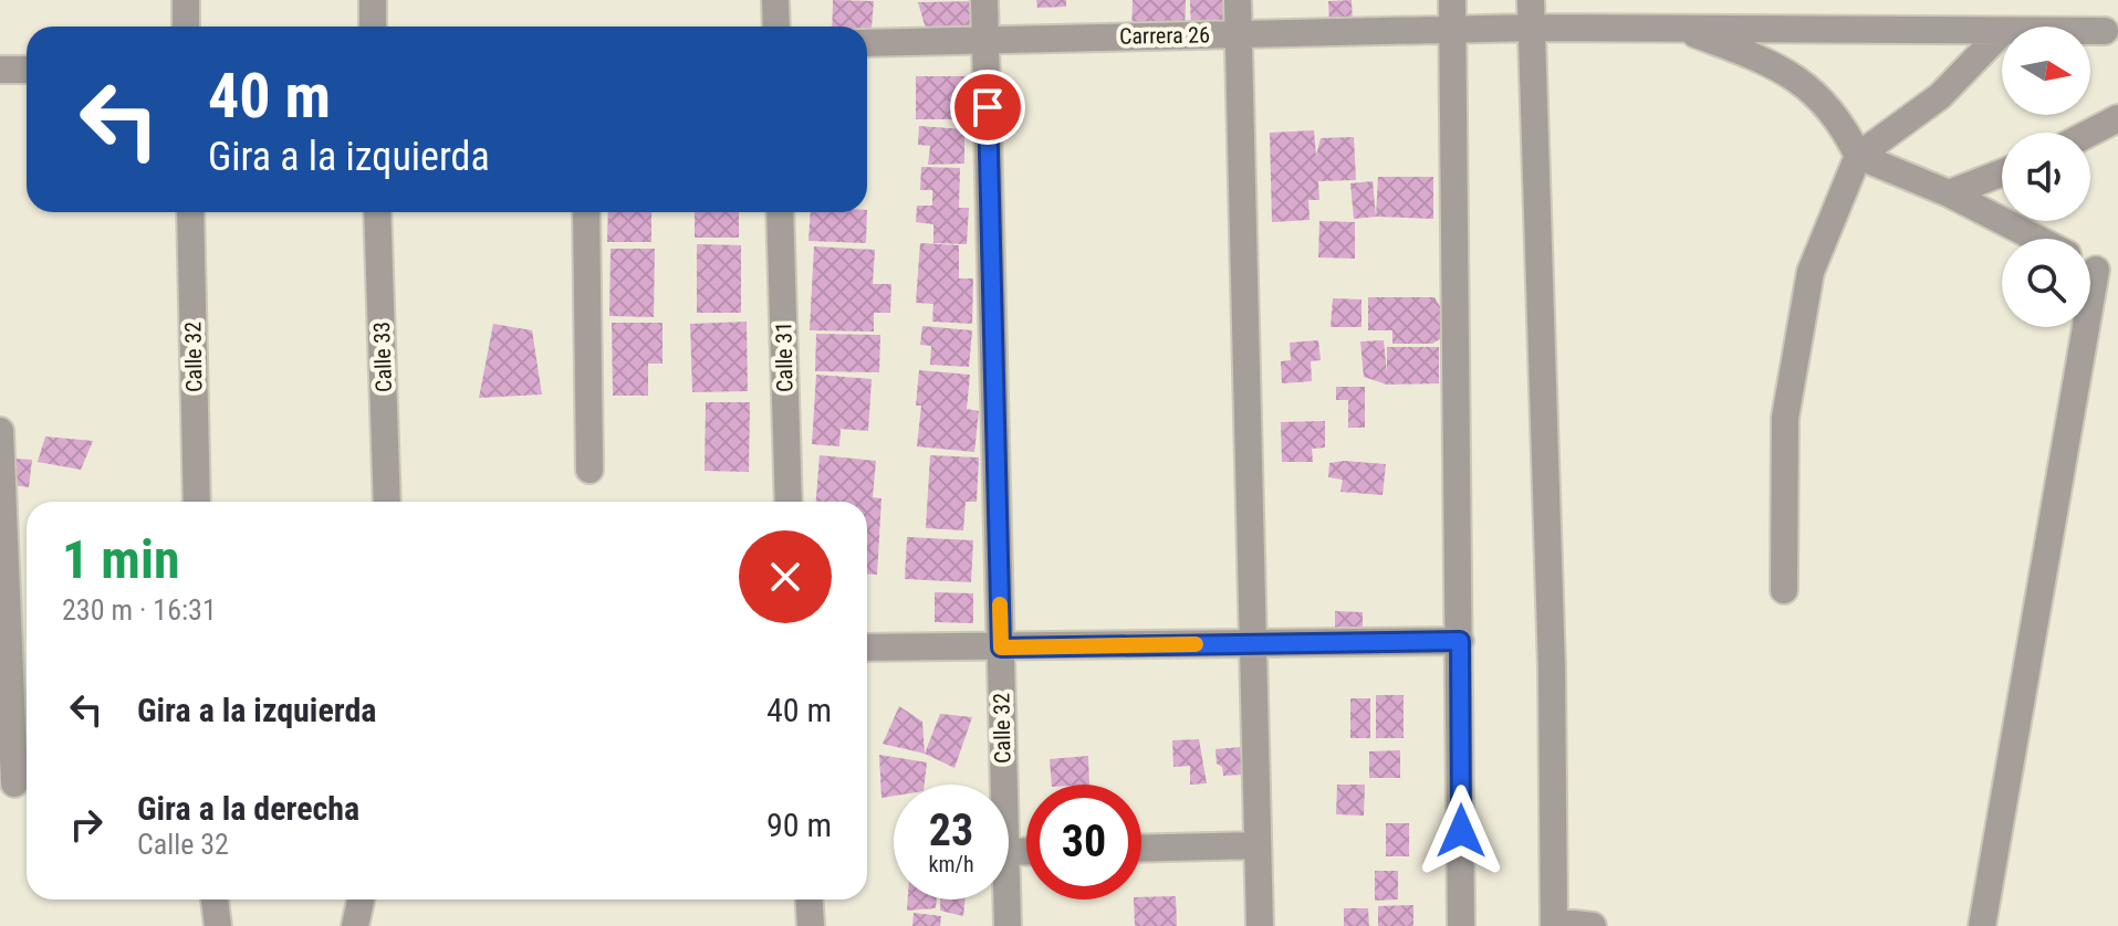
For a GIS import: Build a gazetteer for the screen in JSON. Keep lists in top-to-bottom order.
{
  "streets": {
    "street": [
      "Carrera 26",
      "Calle 32",
      "Calle 33",
      "Calle 31"
    ]
  },
  "crossings": [
    ["Carrera 26", "Calle 32"]
  ],
  "north": "right",
  "page": {
    "turn": ["40 m", "Gira a la izquierda"],
    "heading": ["1 min", "230 m · 16:31"],
    "list": [
      {
        "name": "Gira a la izquierda",
        "value": "40 m"
      },
      {
        "name": "Gira a la derecha",
        "note": "Calle 32",
        "value": "90 m"
      }
    ],
    "speed": "23 km/h",
    "limit": "30"
  }
}
